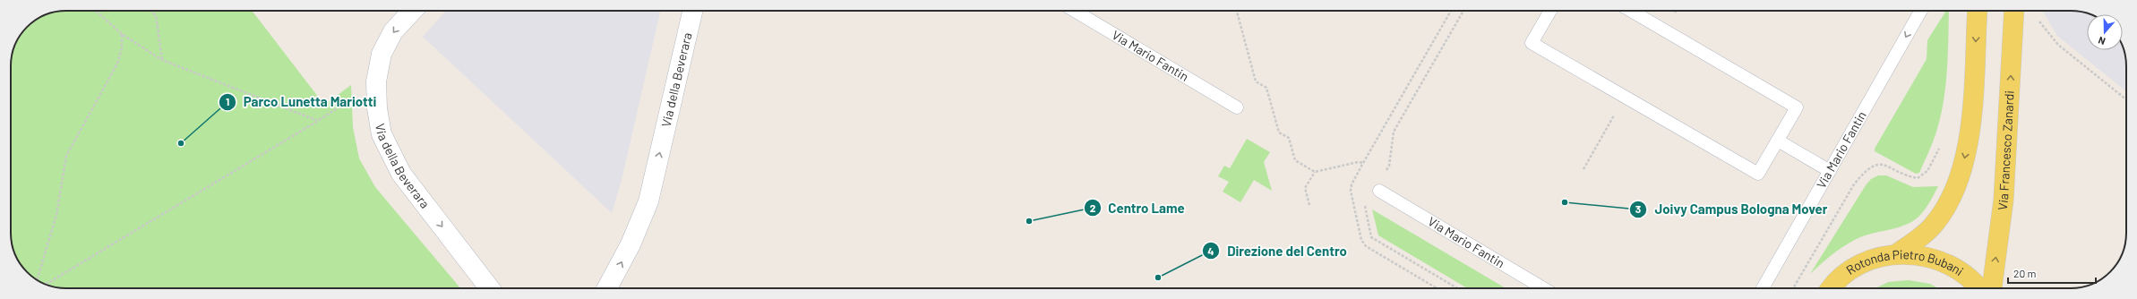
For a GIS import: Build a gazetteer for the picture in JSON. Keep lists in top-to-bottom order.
{
  "streets": {
    "main road": ["Via Francesco Zanardi", "Rotonda Pietro Bubani"],
    "street": ["Via della Beverara"],
    "lane": ["Via Mario Fantin"]
  },
  "places": [
    "Parco Lunetta Mariotti",
    "Joivy Campus Bologna Mover",
    "Centro Lame",
    "Direzione del Centro"
  ],
  "scale_bar": "20 m",
  "north": "bottom"
}
